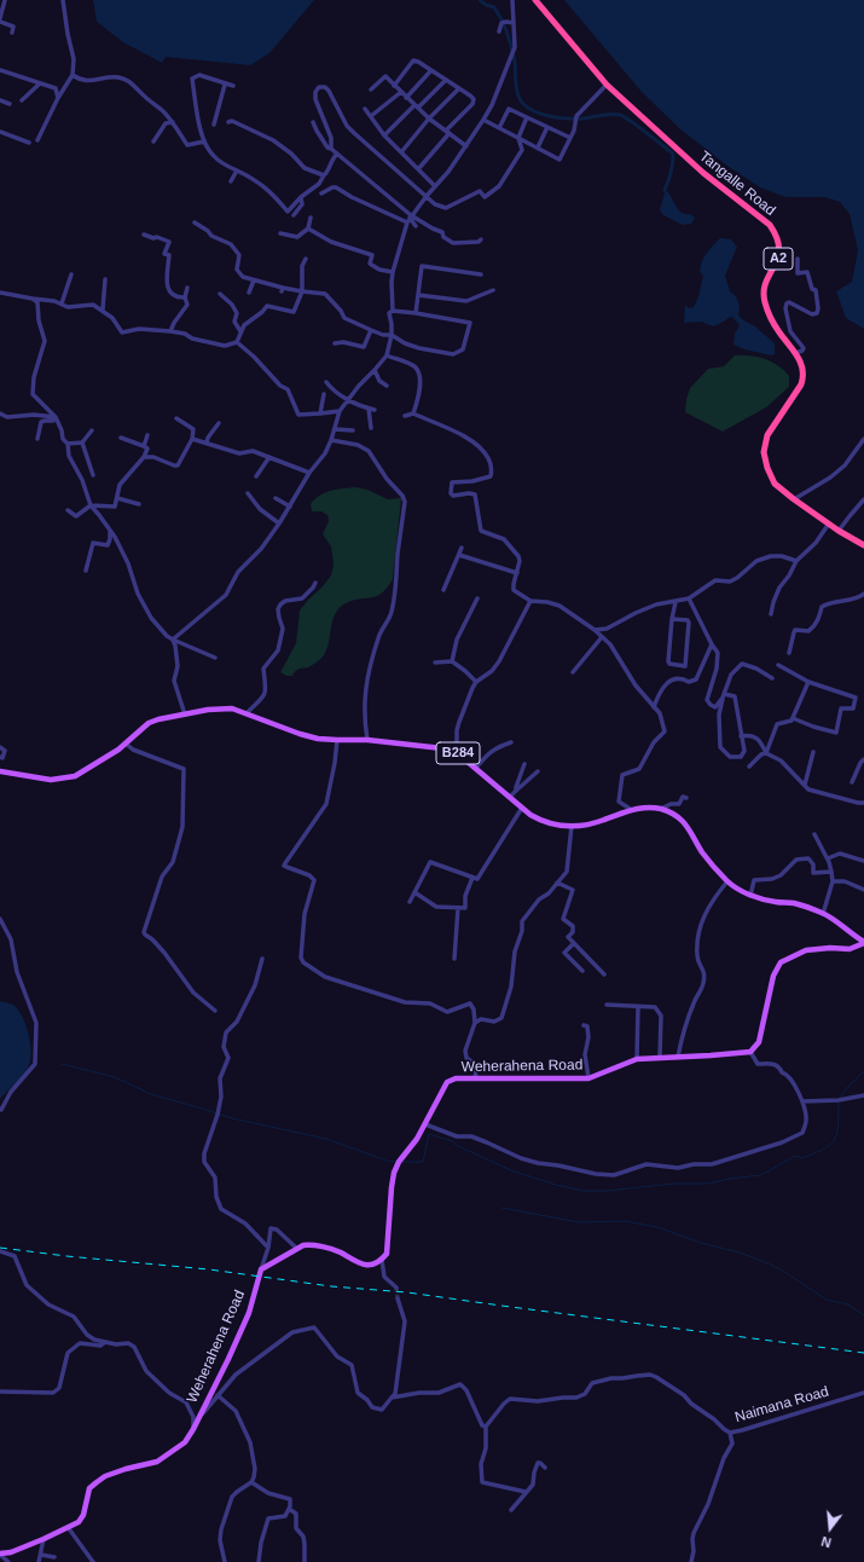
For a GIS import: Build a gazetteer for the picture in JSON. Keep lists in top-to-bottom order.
{
  "streets": {
    "highway": ["Tangalle Road", "A2"],
    "main road": ["B284", "Weherahena Road"],
    "street": ["Naimana Road"]
  },
  "north": "bottom"
}
